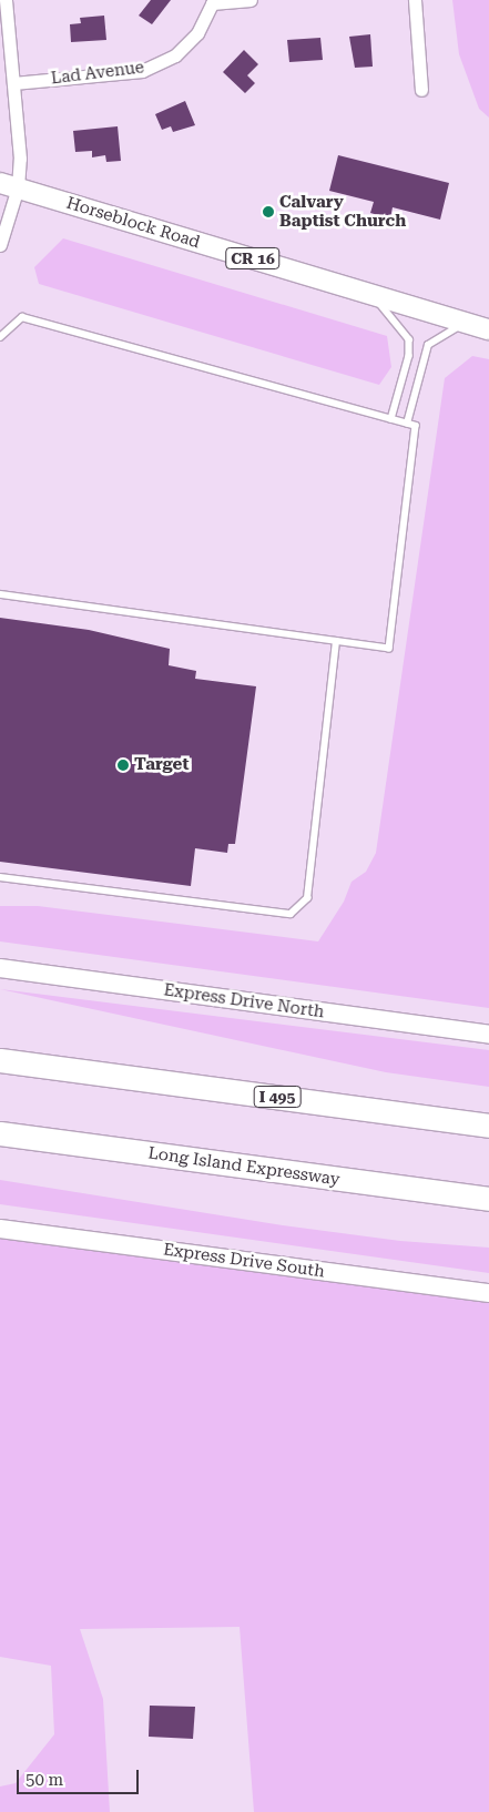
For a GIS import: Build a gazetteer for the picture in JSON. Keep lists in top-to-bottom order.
{
  "streets": {
    "highway": ["I 495", "Long Island Expressway"],
    "main road": [
      "Horseblock Road",
      "CR 16",
      "Express Drive North",
      "Express Drive South"
    ],
    "street": ["Lad Avenue"]
  },
  "places": ["Calvary Baptist Church", "Target"],
  "scale_bar": "50 m"
}
